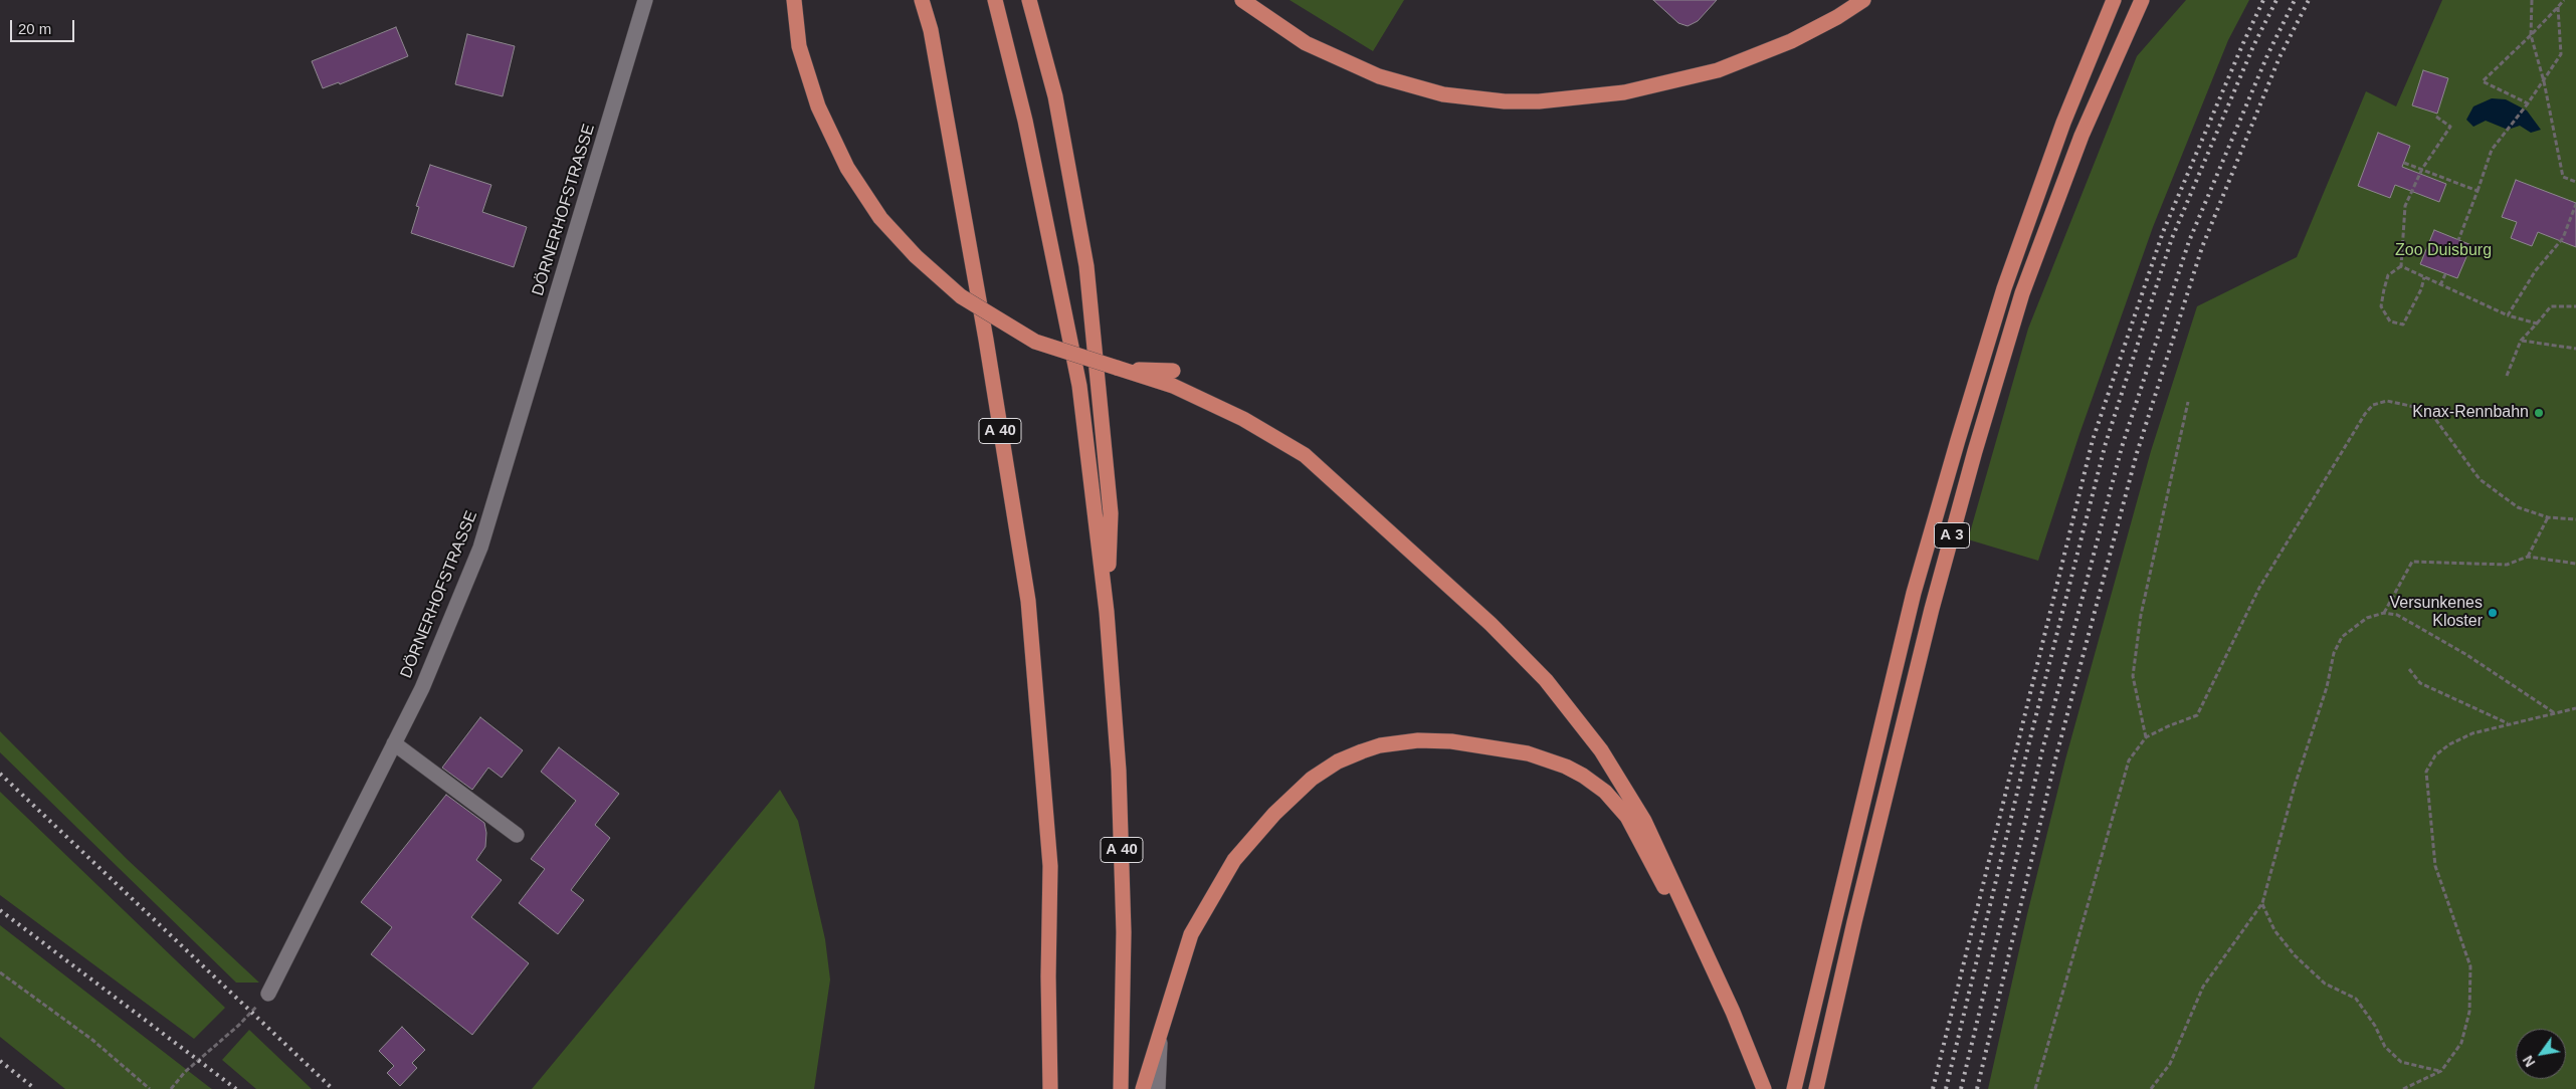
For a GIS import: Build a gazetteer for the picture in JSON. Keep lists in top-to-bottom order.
{
  "streets": {
    "highway": ["A 40", "A 3"],
    "lane": ["DÖRNERHOFSTRASSE"]
  },
  "parks": ["Zoo Duisburg"],
  "places": ["Knax-Rennbahn", "Versunkenes Kloster"],
  "scale_bar": "20 m",
  "north": "bottom left"
}
